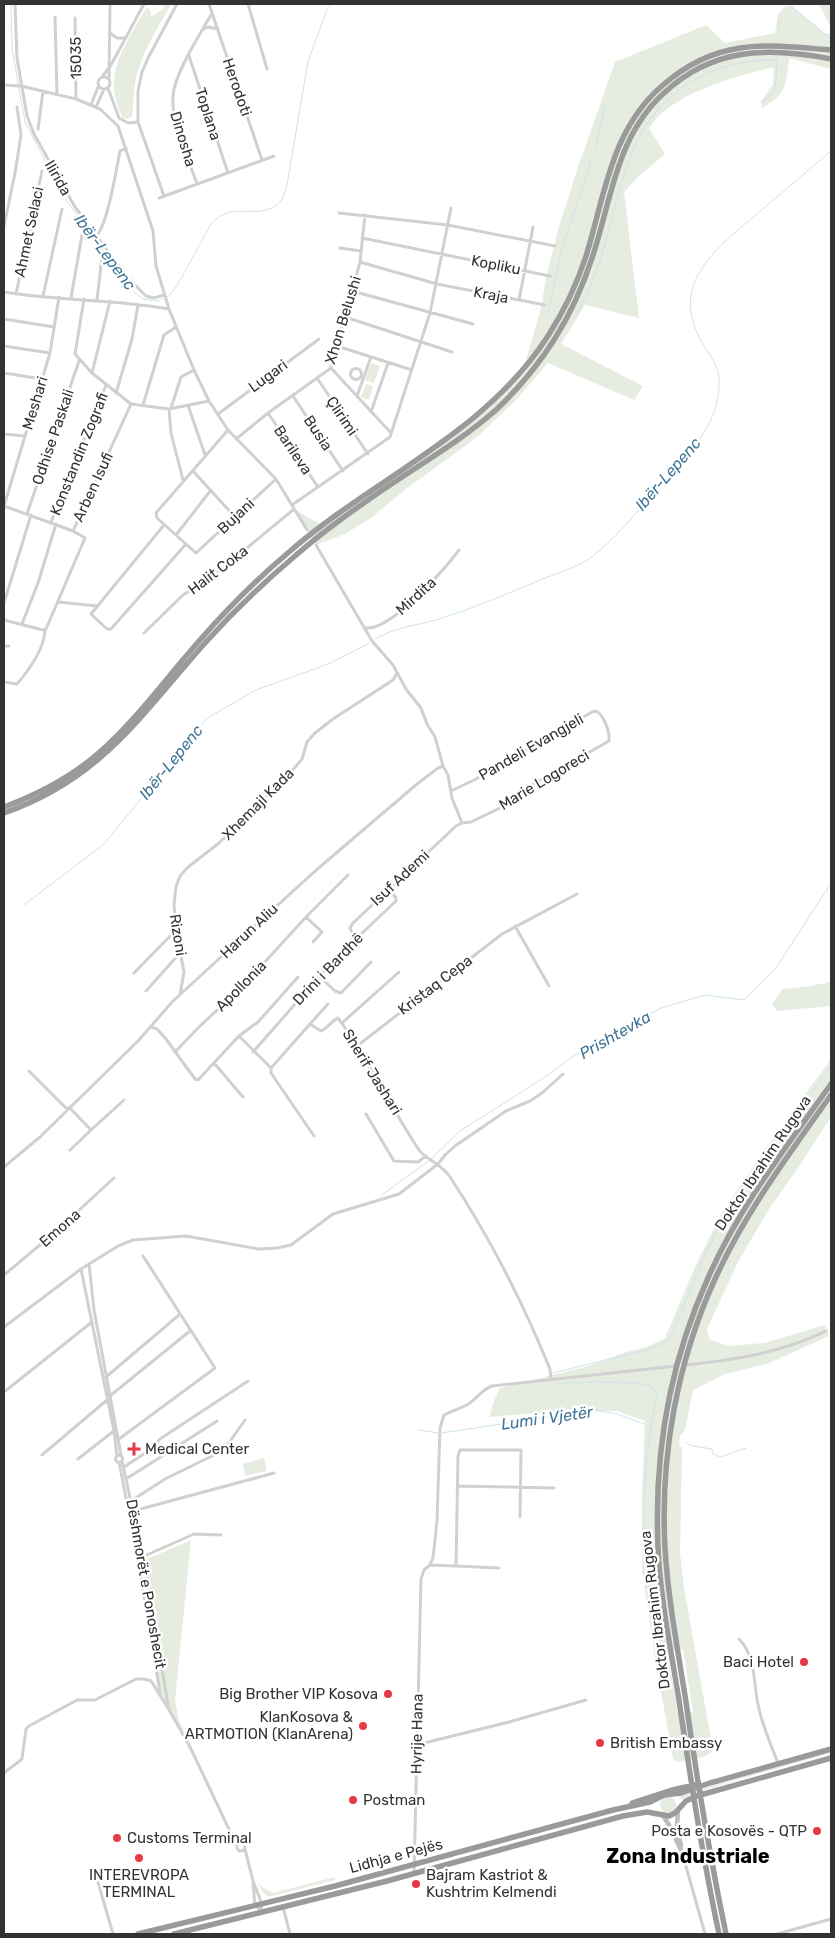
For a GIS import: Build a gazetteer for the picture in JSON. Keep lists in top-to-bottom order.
{
  "streets": {
    "highway": ["Doktor Ibrahim Rugova", "Lidhja e Pejës"],
    "street": [
      "15035",
      "Herodoti",
      "Toplana",
      "Dinosha",
      "Ilirida",
      "Ahmet Selaci",
      "Kopliku",
      "Kraja",
      "Xhon Belushi",
      "Lugari",
      "Meshari",
      "Çlirimi",
      "Busia",
      "Odhise Paskali",
      "Barileva",
      "Konstandin Zografi",
      "Arben Isufi",
      "Bujani",
      "Halit Coka",
      "Mirdita",
      "Pandeli Evangjeli",
      "Marie Logoreci",
      "Xhemajl Kada",
      "Isuf Ademi",
      "Harun Aliu",
      "Rizoni",
      "Drini i Bardhë",
      "Kristaq Cepa",
      "Apollonia",
      "Sherif Jashari",
      "Emona",
      "Dëshmorët e Ponoshecit",
      "Hyrije Hana"
    ]
  },
  "crossings": [
    ["Herodoti", "Dinosha"],
    ["Toplana", "Dinosha"],
    ["Kopliku", "Xhon Belushi"],
    ["Kraja", "Xhon Belushi"],
    ["Xhon Belushi", "Çlirimi"],
    ["Xhon Belushi", "Busia"],
    ["Xhon Belushi", "Barileva"],
    ["Meshari", "Arben Isufi"],
    ["Odhise Paskali", "Arben Isufi"],
    ["Konstandin Zografi", "Arben Isufi"],
    ["Pandeli Evangjeli", "Marie Logoreci"],
    ["Marie Logoreci", "Isuf Ademi"],
    ["Xhemajl Kada", "Rizoni"],
    ["Isuf Ademi", "Drini i Bardhë"],
    ["Harun Aliu", "Rizoni"],
    ["Kristaq Cepa", "Sherif Jashari"],
    ["Dëshmorët e Ponoshecit", "Lidhja e Pejës"],
    ["Hyrije Hana", "Lidhja e Pejës"]
  ],
  "districts": ["Zona Industriale"],
  "water": ["Ibër-Lepenc", "Prishtevka", "Lumi i Vjetër"],
  "places": {
    "health": ["Medical Center"],
    "other": [
      "Baci Hotel",
      "Big Brother VIP Kosova",
      "KlanKosova & ARTMOTION (KlanArena)",
      "British Embassy",
      "Postman",
      "Posta e Kosovës - QTP",
      "Customs Terminal",
      "INTEREVROPA TERMINAL",
      "Bajram Kastriot & Kushtrim Kelmendi"
    ]
  }
}
